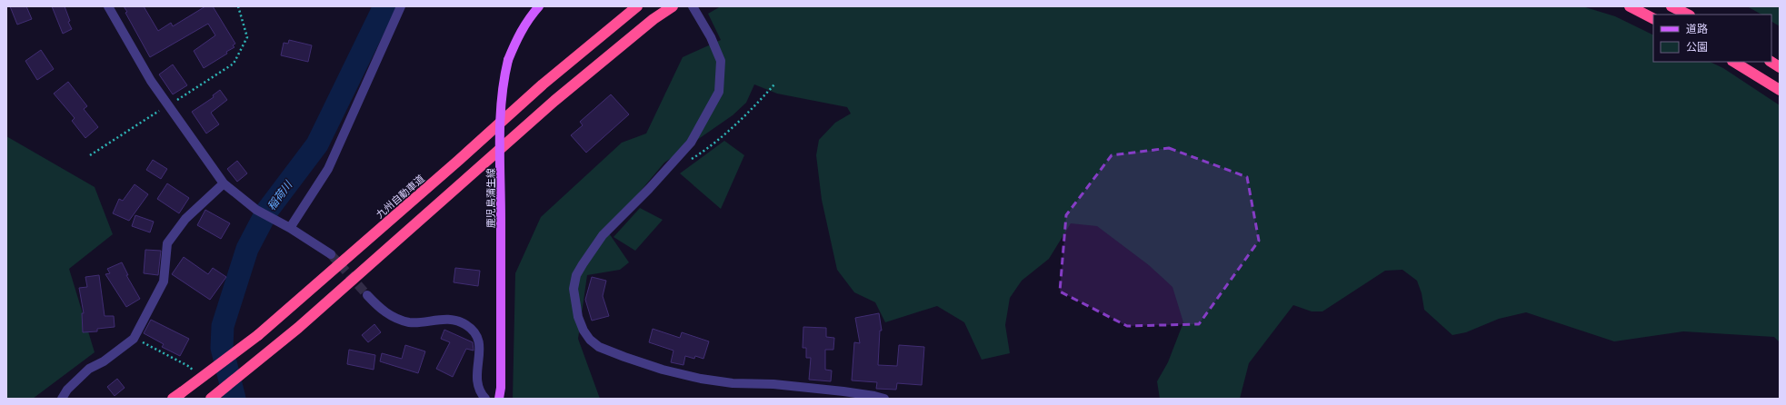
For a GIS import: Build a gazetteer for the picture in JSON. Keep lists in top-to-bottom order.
{
  "streets": {
    "highway": ["九州自動車道"],
    "main road": ["鹿児島蒲生線"]
  },
  "water": ["稲荷川"],
  "legend": ["道路", "公園"]
}
